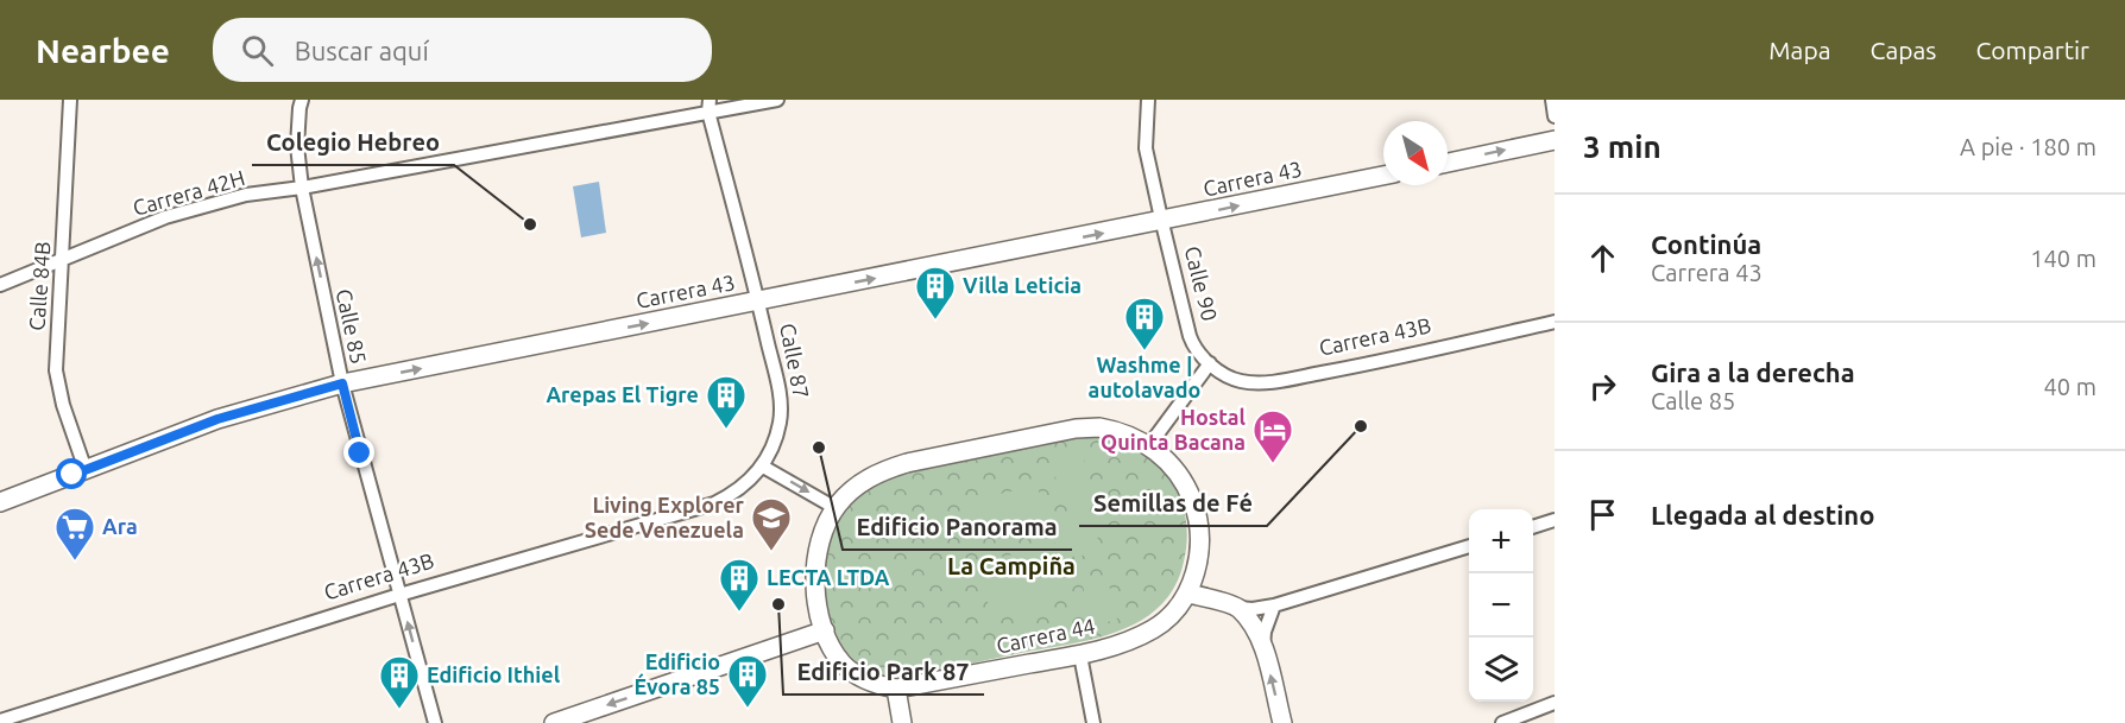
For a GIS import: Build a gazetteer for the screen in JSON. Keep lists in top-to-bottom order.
{
  "streets": {
    "street": [
      "Carrera 43",
      "Carrera 42H",
      "Calle 90",
      "Calle 84B",
      "Calle 85",
      "Carrera 43B",
      "Calle 87",
      "Carrera 44"
    ]
  },
  "crossings": [
    ["Carrera 43", "Calle 90"],
    ["Carrera 43", "Calle 84B"],
    ["Carrera 43", "Calle 85"],
    ["Carrera 43", "Calle 87"],
    ["Carrera 42H", "Calle 84B"],
    ["Carrera 42H", "Calle 85"],
    ["Carrera 42H", "Calle 87"],
    ["Calle 90", "Carrera 43B"],
    ["Calle 85", "Carrera 43B"],
    ["Carrera 43B", "Calle 87"]
  ],
  "one_way": ["Carrera 43", "Calle 85"],
  "districts": ["La Campiña"],
  "places": {
    "other": [
      "Colegio Hebreo",
      "Semillas de Fé",
      "Edificio Panorama",
      "Edificio Park 87"
    ],
    "building": [
      "Villa Leticia",
      "Washme | autolavado",
      "Arepas El Tigre",
      "LECTA LTDA",
      "Edificio Évora 85",
      "Edificio Ithiel"
    ],
    "hotel": ["Hostal Quinta Bacana"],
    "school or university": ["Living Explorer Sede Venezuela"],
    "supermarket": ["Ara"]
  },
  "north": "bottom right",
  "page": {
    "header": "Nearbee",
    "search": "Buscar aquí",
    "nav": ["Mapa", "Capas", "Compartir"],
    "heading": ["3 min", "A pie · 180 m"],
    "list": [
      ["Continúa", "Carrera 43", "140 m"],
      ["Gira a la derecha", "Calle 85", "40 m"],
      "Llegada al destino"
    ],
    "map_buttons": ["+", "−"]
  }
}
